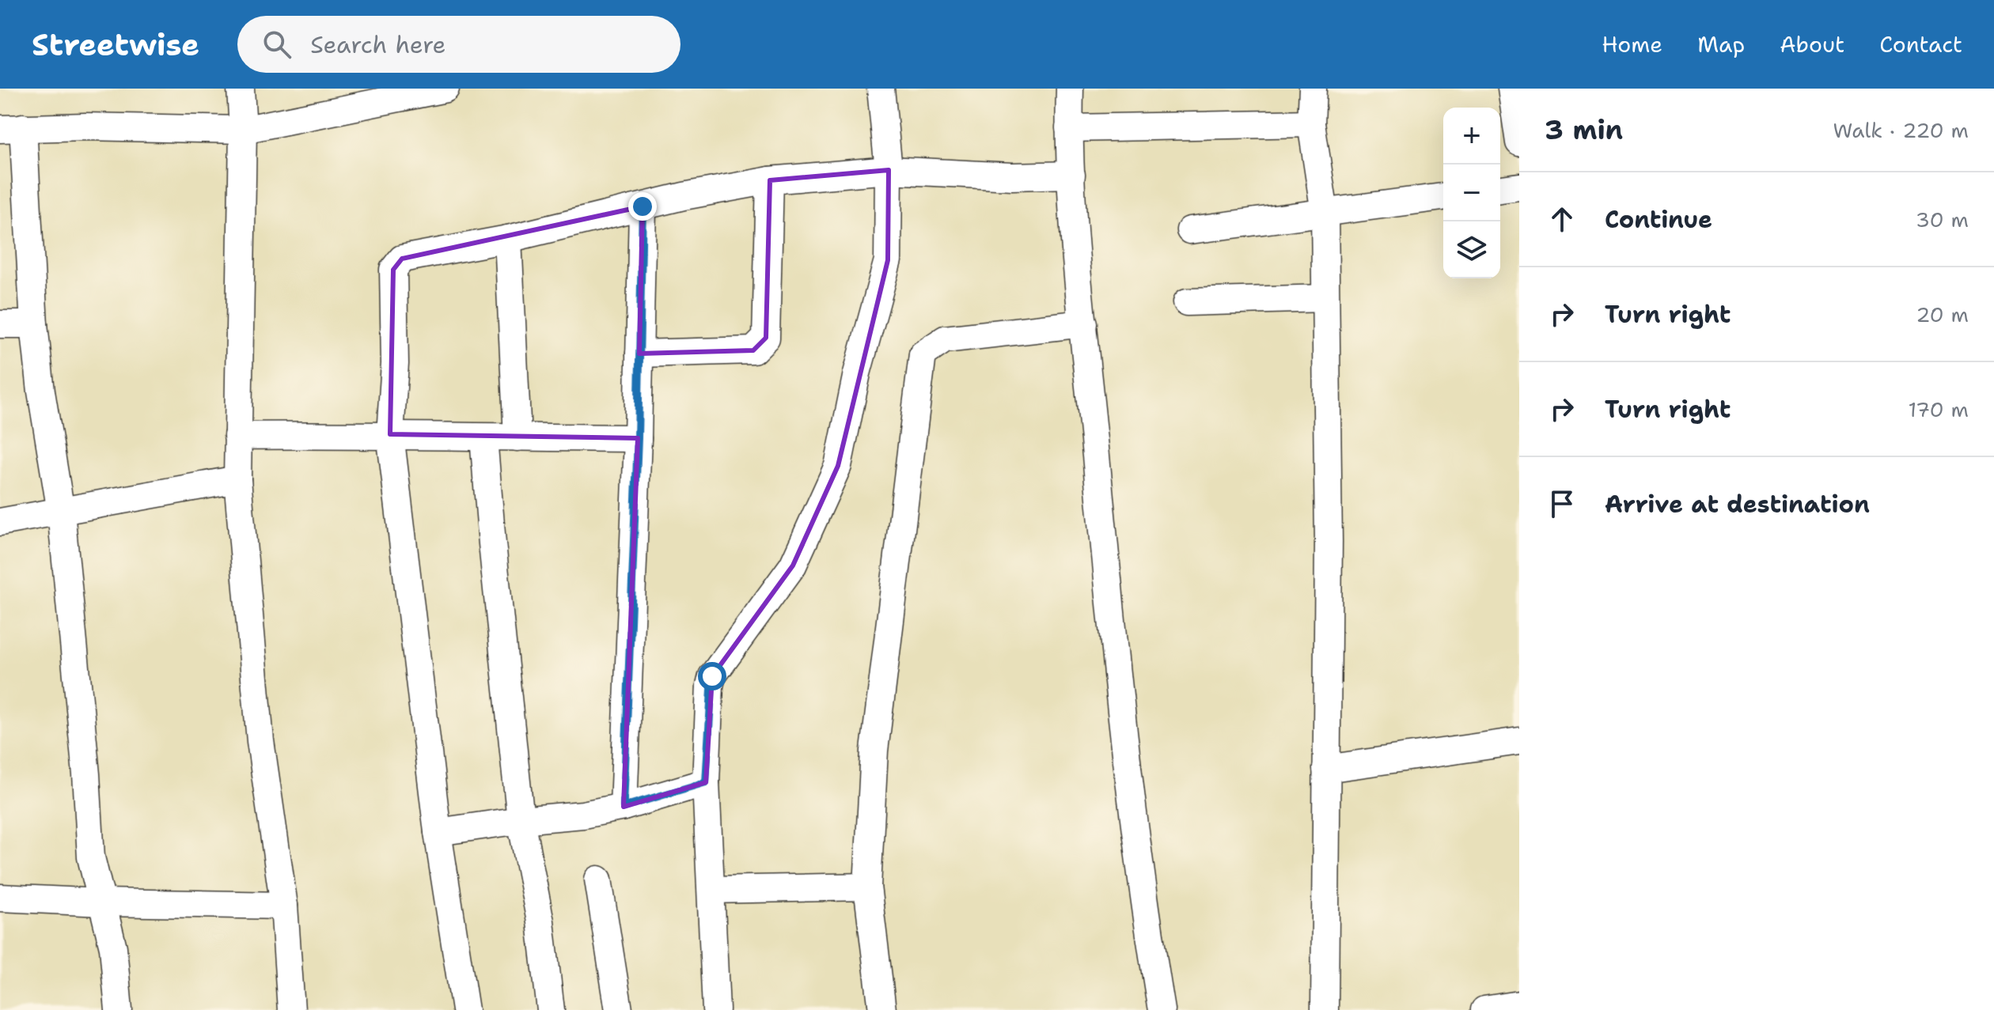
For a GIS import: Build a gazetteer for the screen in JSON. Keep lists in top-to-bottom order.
{
  "page": {
    "header": "Streetwise",
    "search": "Search here",
    "nav": [
      "Home",
      "Map",
      "About",
      "Contact"
    ],
    "heading": ["3 min", "Walk · 220 m"],
    "map_buttons": ["+", "−"],
    "list": [
      ["Continue", "30 m"],
      ["Turn right", "20 m"],
      ["Turn right", "170 m"],
      "Arrive at destination"
    ]
  }
}
